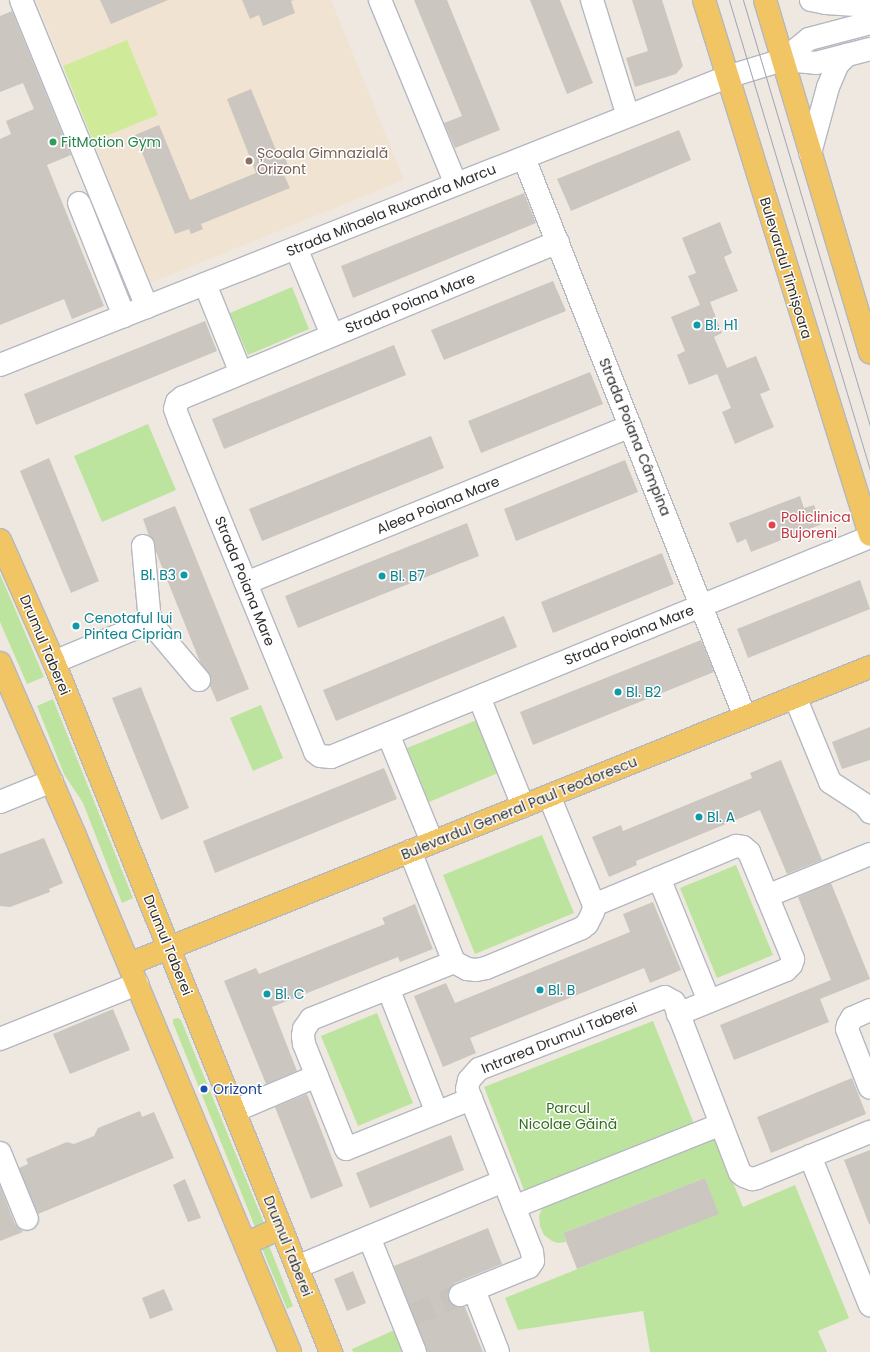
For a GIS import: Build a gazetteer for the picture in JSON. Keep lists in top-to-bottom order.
{
  "streets": {
    "main road": ["Bulevardul Timișoara", "Drumul Taberei", "Bulevardul General Paul Teodorescu"],
    "street": [
      "Strada Mihaela Ruxandra Marcu",
      "Strada Poiana Mare",
      "Strada Poiana Câmpina",
      "Aleea Poiana Mare",
      "Intrarea Drumul Taberei"
    ]
  },
  "crossings": [
    ["Strada Mihaela Ruxandra Marcu", "Bulevardul Timișoara"],
    ["Strada Mihaela Ruxandra Marcu", "Strada Poiana Câmpina"],
    ["Bulevardul Timișoara", "Strada Poiana Mare"],
    ["Strada Poiana Mare", "Strada Poiana Câmpina"],
    ["Strada Poiana Mare", "Aleea Poiana Mare"],
    ["Strada Poiana Câmpina", "Aleea Poiana Mare"],
    ["Strada Poiana Câmpina", "Bulevardul General Paul Teodorescu"],
    ["Drumul Taberei", "Bulevardul General Paul Teodorescu"]
  ],
  "parks": ["Parcul Nicolae Găină"],
  "places": [
    "FitMotion Gym",
    "Școala Gimnazială Orizont",
    "Bl. H1",
    "Policlinica Bujoreni",
    "Bl. B3",
    "Bl. B7",
    "Cenotaful lui Pintea Ciprian",
    "Bl. B2",
    "Bl. A",
    "Bl. B",
    "Bl. C",
    "Orizont"
  ]
}
